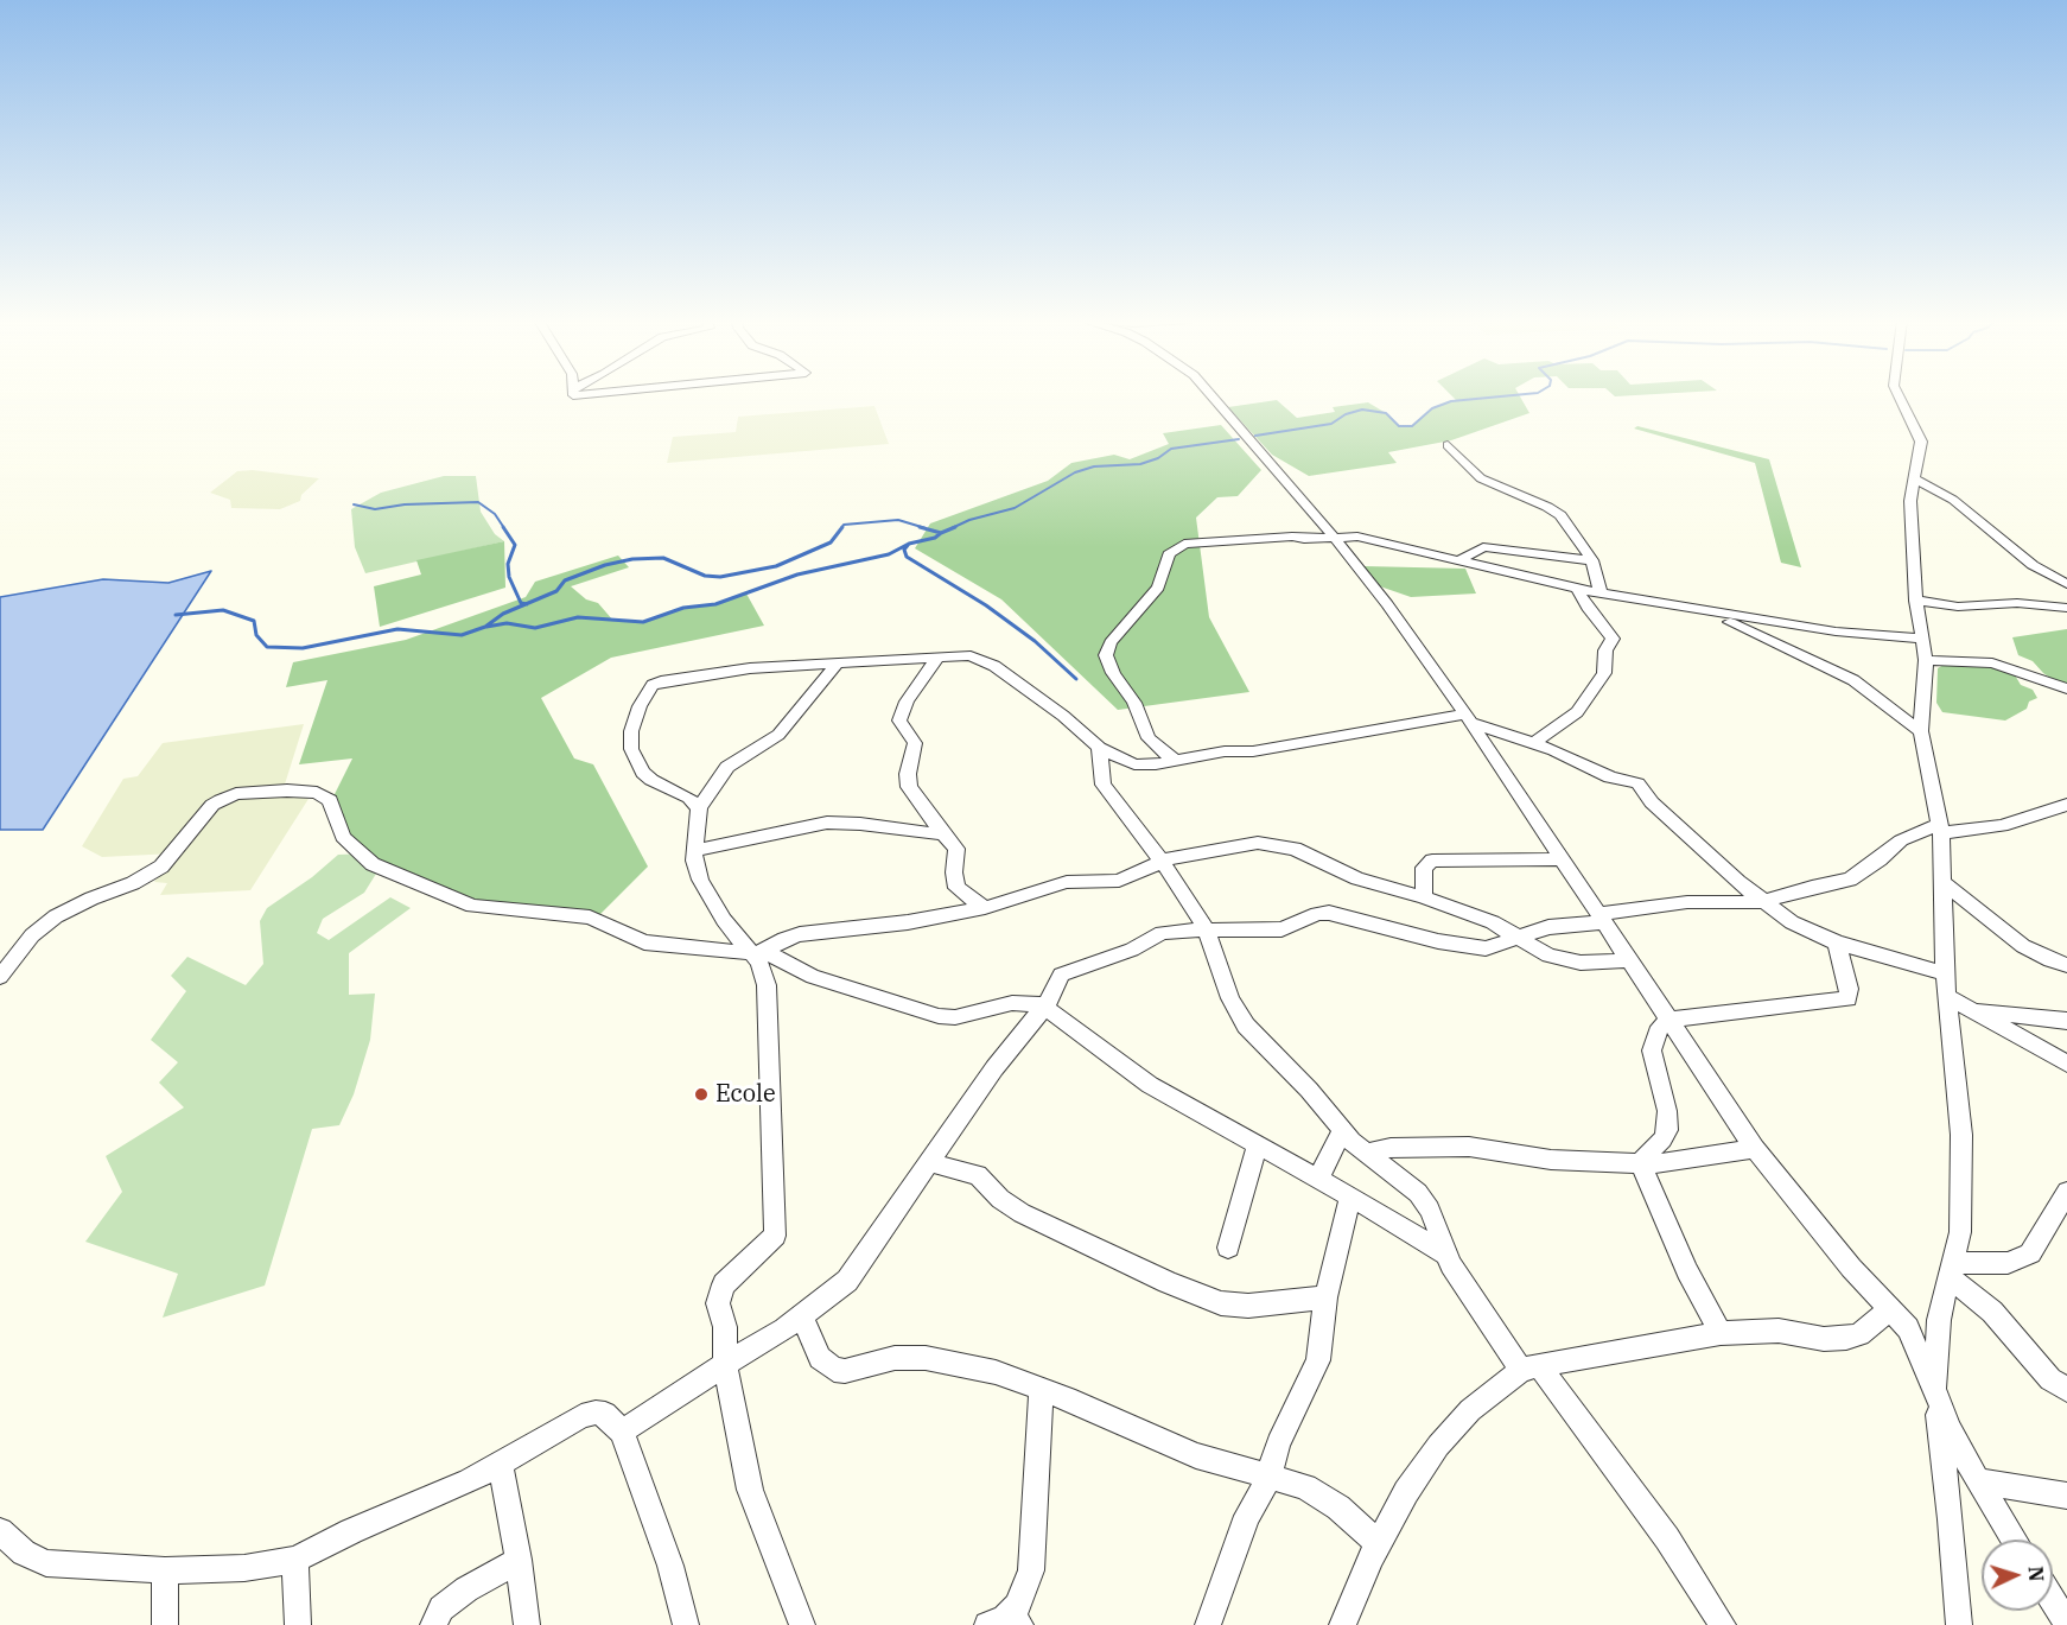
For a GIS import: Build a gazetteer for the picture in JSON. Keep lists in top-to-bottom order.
{
  "places": ["Ecole"],
  "north": "right"
}
